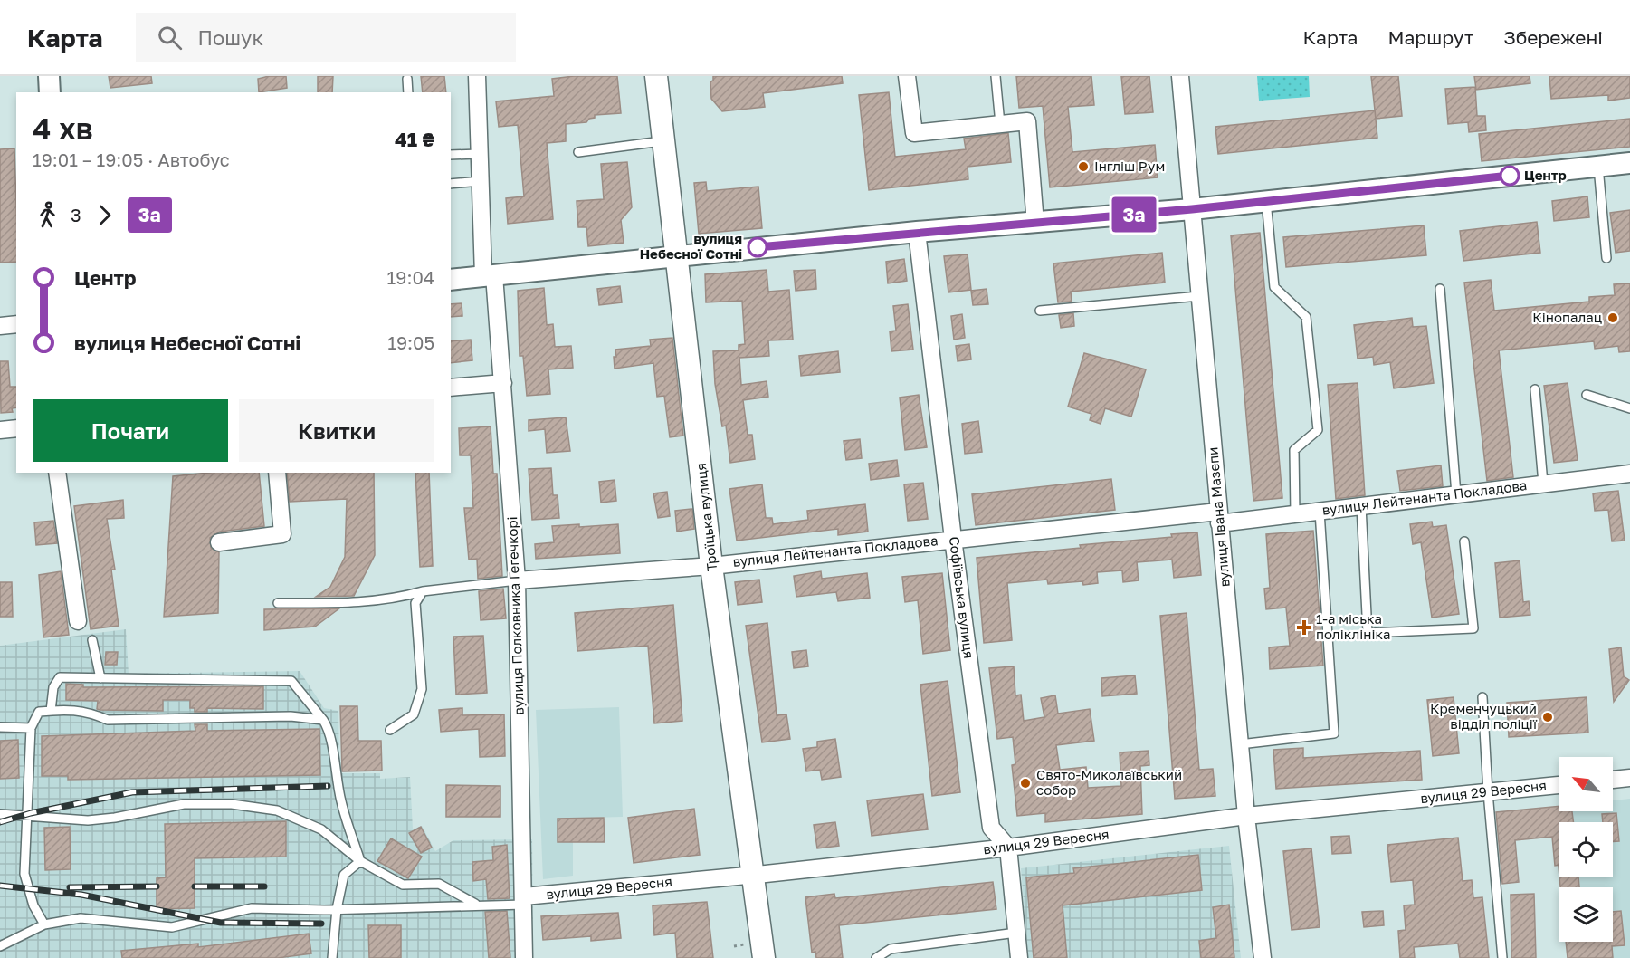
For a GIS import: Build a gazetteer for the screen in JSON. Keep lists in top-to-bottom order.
{
  "streets": {
    "main road": ["Троїцька вулиця"],
    "street": [
      "вулиця Лейтенанта Покладова",
      "вулиця Івана Мазепи",
      "Софіївська вулиця",
      "вулиця Полковника Гегечкорі",
      "вулиця 29 Вересня"
    ]
  },
  "crossings": [
    ["вулиця Лейтенанта Покладова", "Троїцька вулиця"],
    ["вулиця Лейтенанта Покладова", "вулиця Івана Мазепи"],
    ["вулиця Лейтенанта Покладова", "Софіївська вулиця"],
    ["вулиця Лейтенанта Покладова", "вулиця Полковника Гегечкорі"],
    ["Троїцька вулиця", "вулиця 29 Вересня"],
    ["вулиця Івана Мазепи", "вулиця 29 Вересня"],
    ["Софіївська вулиця", "вулиця 29 Вересня"],
    ["вулиця Полковника Гегечкорі", "вулиця 29 Вересня"]
  ],
  "places": {
    "other": [
      "Інгліш Рум",
      "Центр",
      "вулиця Небесної Сотні",
      "Кінопалац",
      "Кременчуцький відділ поліції",
      "Свято-Миколаївський собор"
    ],
    "health": ["1-а міська поліклініка"]
  },
  "lines": ["bus line 3а"],
  "north": "top left",
  "page": {
    "header": "Карта",
    "search": "Пошук",
    "nav": ["Карта", "Маршрут", "Збережені"],
    "on_map": "3а",
    "heading": ["4 хв", "19:01 – 19:05 · Автобус", "41 ₴"],
    "legs": ["3", "3а"],
    "list": [
      {
        "name": "Центр",
        "value": "19:04"
      },
      {
        "name": "вулиця Небесної Сотні",
        "value": "19:05"
      }
    ],
    "buttons": ["Почати", "Квитки"]
  }
}
